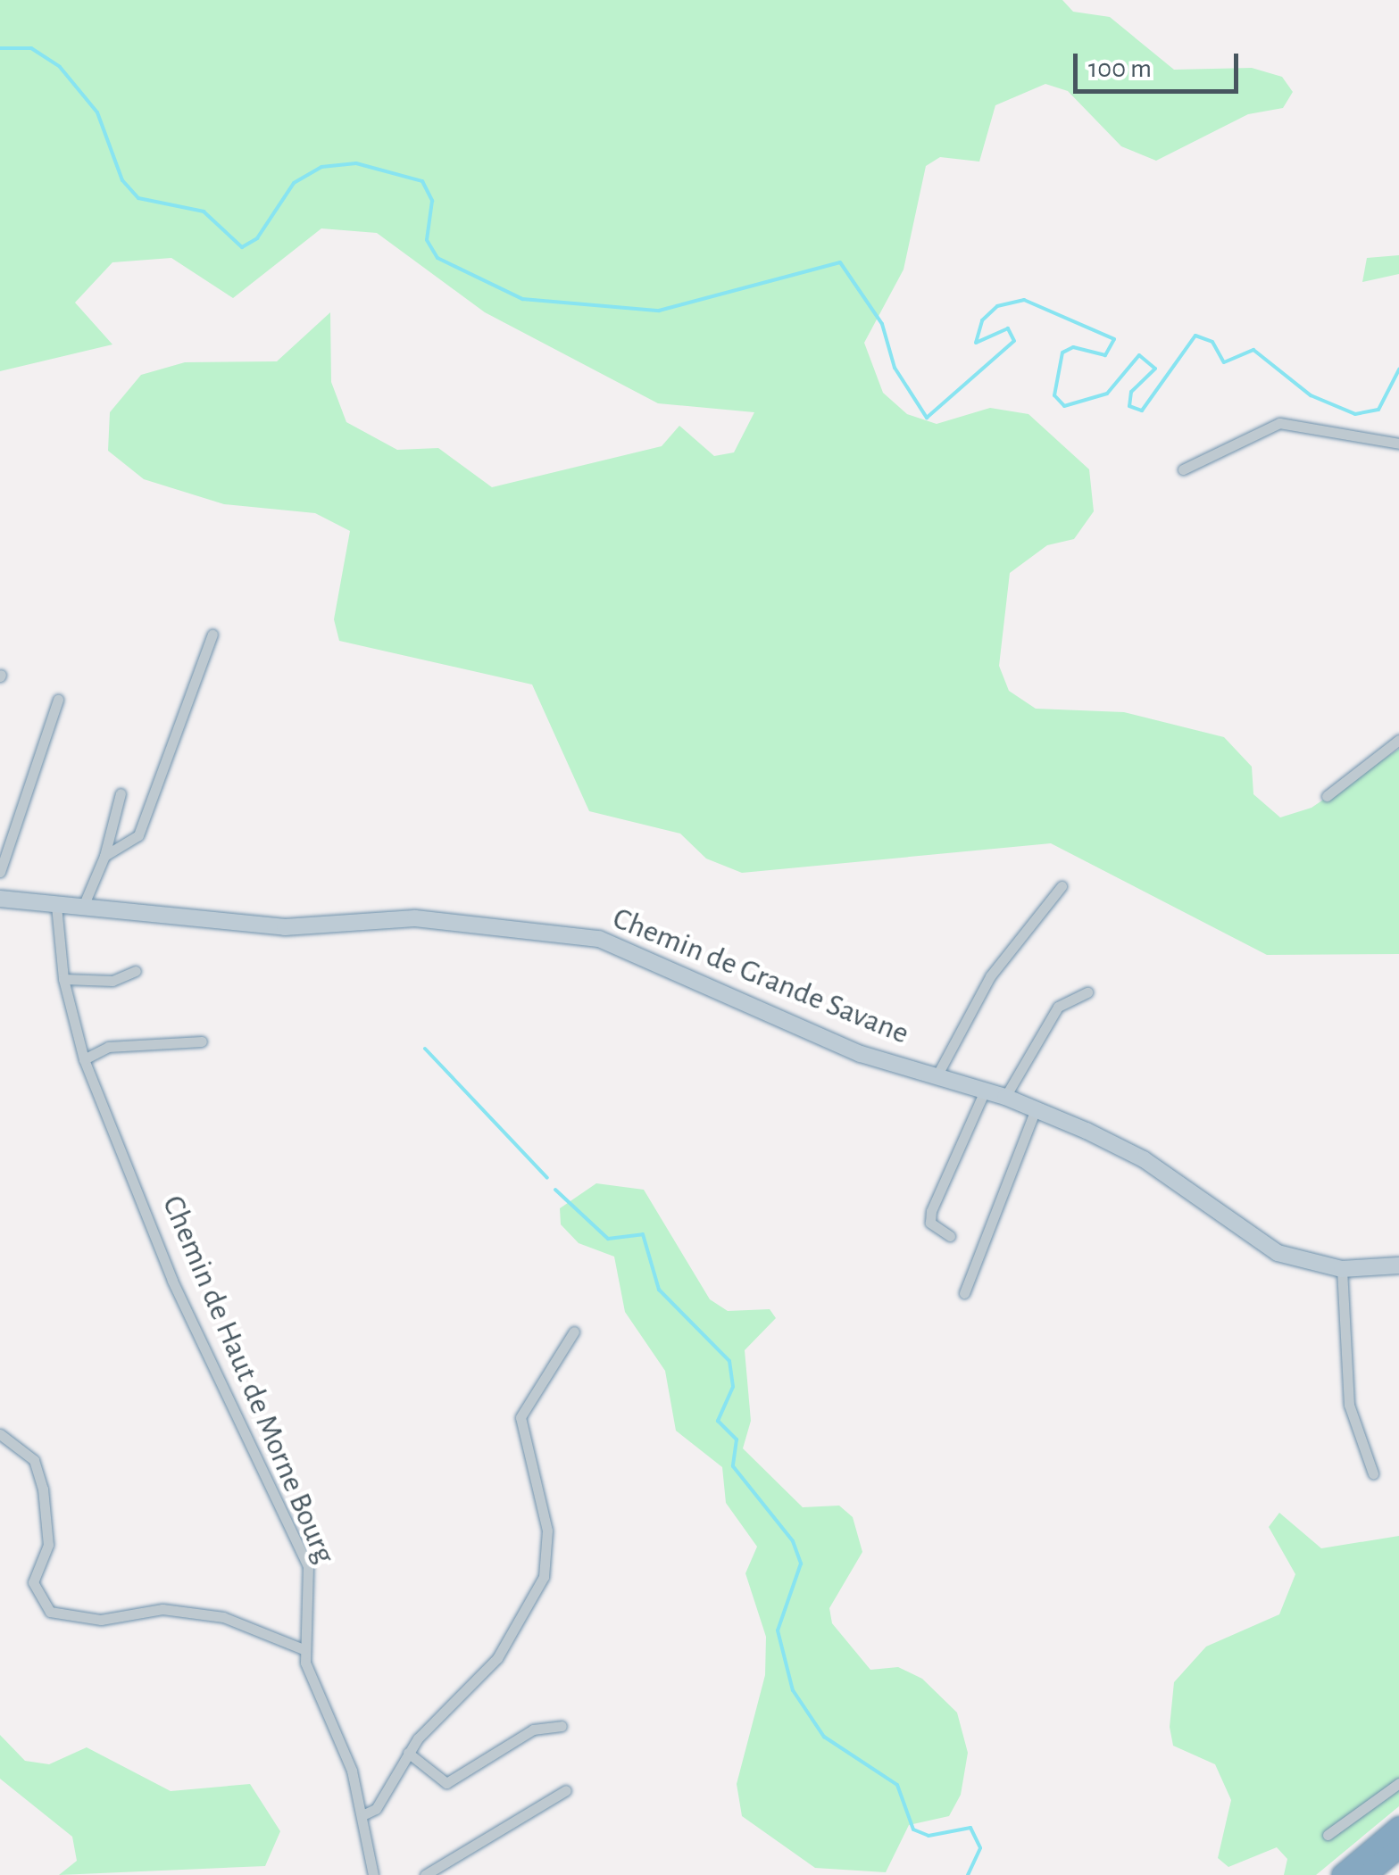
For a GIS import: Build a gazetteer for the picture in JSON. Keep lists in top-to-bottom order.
{
  "streets": {
    "street": ["Chemin de Grande Savane", "Chemin de Haut de Morne Bourg"]
  },
  "crossings": [
    ["Chemin de Grande Savane", "Chemin de Haut de Morne Bourg"]
  ],
  "scale_bar": "100 m"
}
